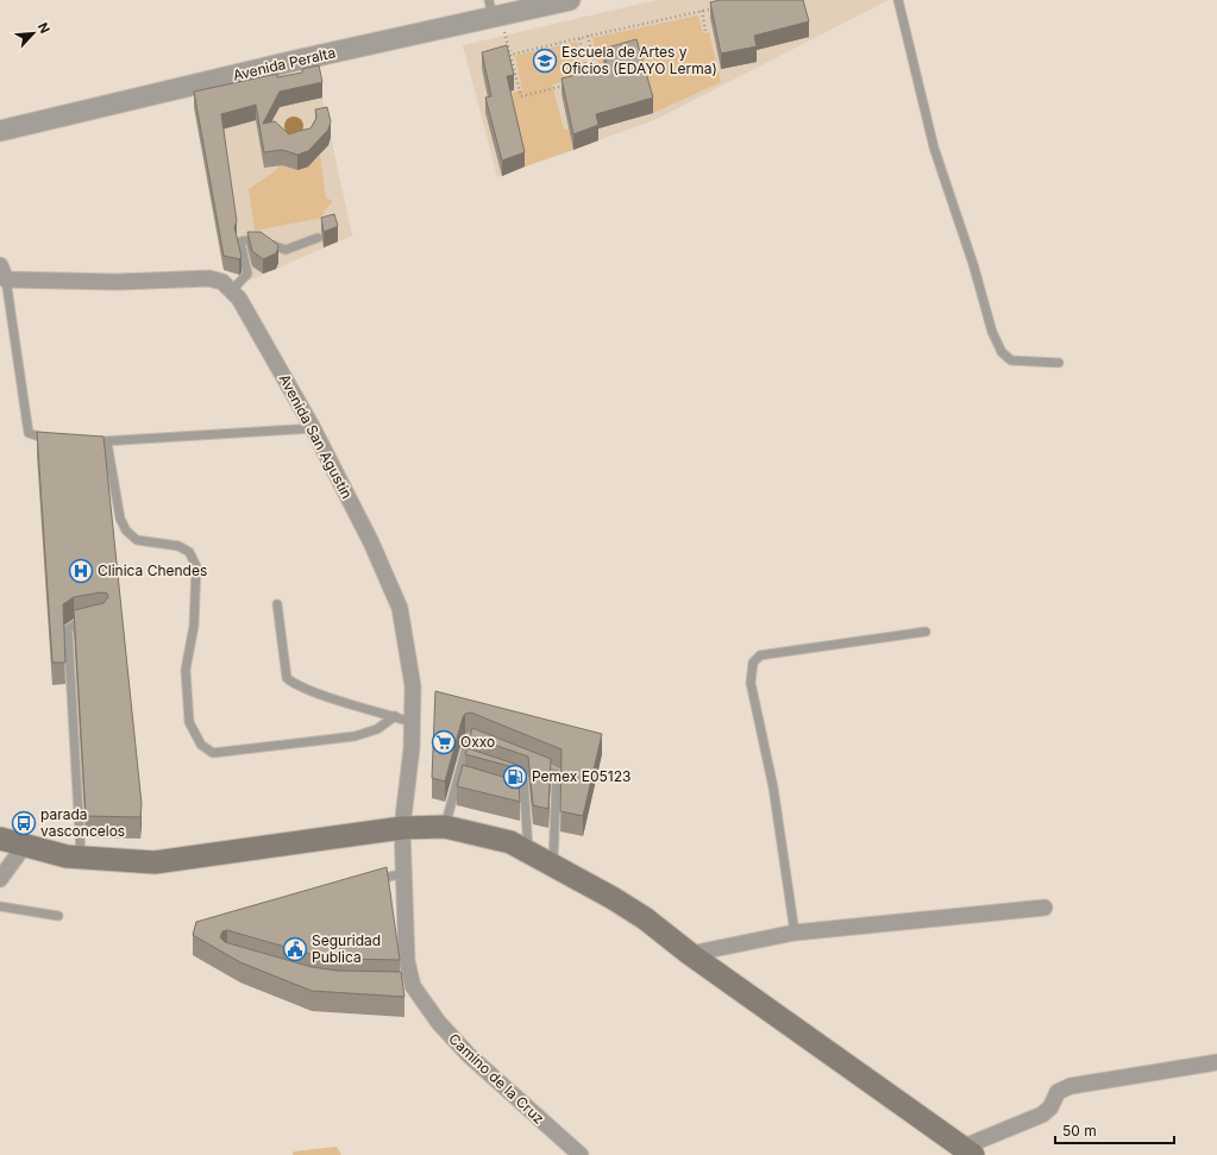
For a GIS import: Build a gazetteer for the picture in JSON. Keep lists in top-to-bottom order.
{
  "streets": {
    "street": ["Avenida Peralta", "Avenida San Agustin", "Camino de la Cruz"]
  },
  "crossings": [
    ["Avenida San Agustin", "Camino de la Cruz"]
  ],
  "places": {
    "school or university": ["Escuela de Artes y Oficios (EDAYO Lerma)"],
    "hospital": ["Clinica Chendes"],
    "supermarket": ["Oxxo"],
    "fuel station": ["Pemex E05123"],
    "bus stop": ["parada vasconcelos"],
    "public building": ["Seguridad Publica"]
  },
  "scale_bar": "50 m",
  "north": "top right"
}
